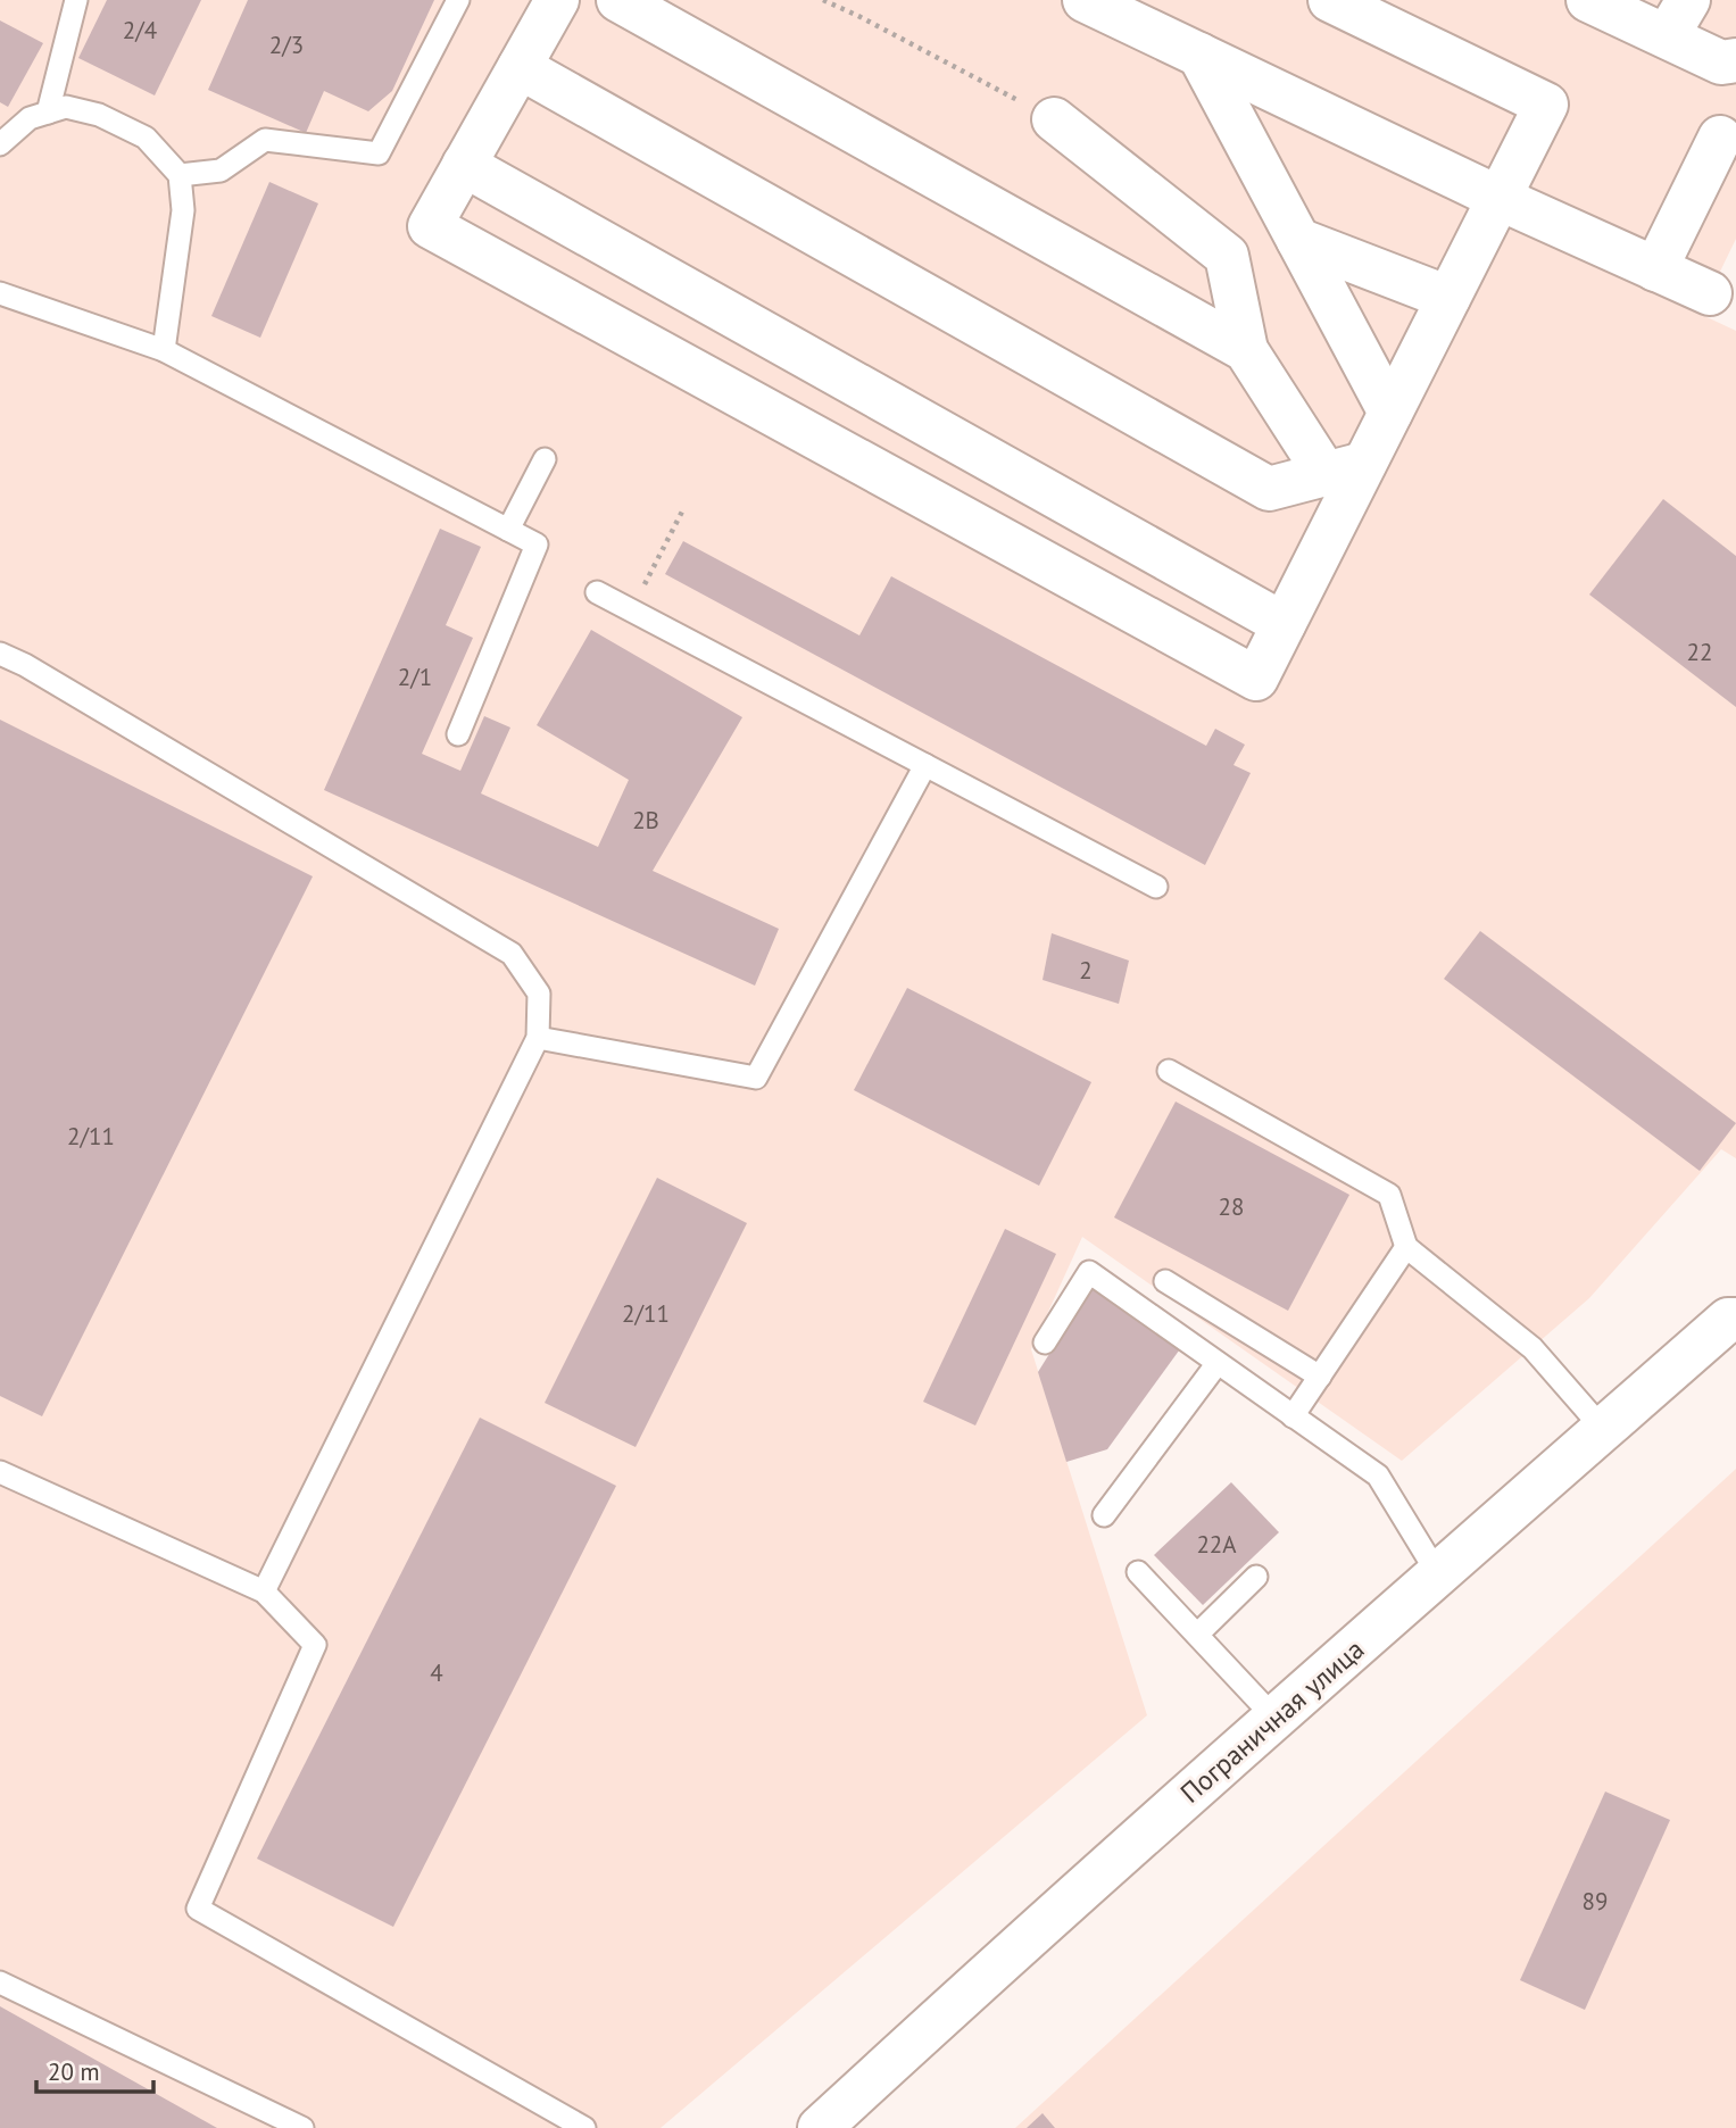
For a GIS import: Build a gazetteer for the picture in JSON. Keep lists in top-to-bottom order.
{
  "streets": {
    "street": ["Пограничная улица"]
  },
  "house_numbers": [
    "2/4",
    "2/3",
    "22",
    "2/1",
    "2В",
    "2",
    "2/11",
    "28",
    "2/11",
    "22А",
    "4",
    "89"
  ],
  "scale_bar": "20 m"
}
